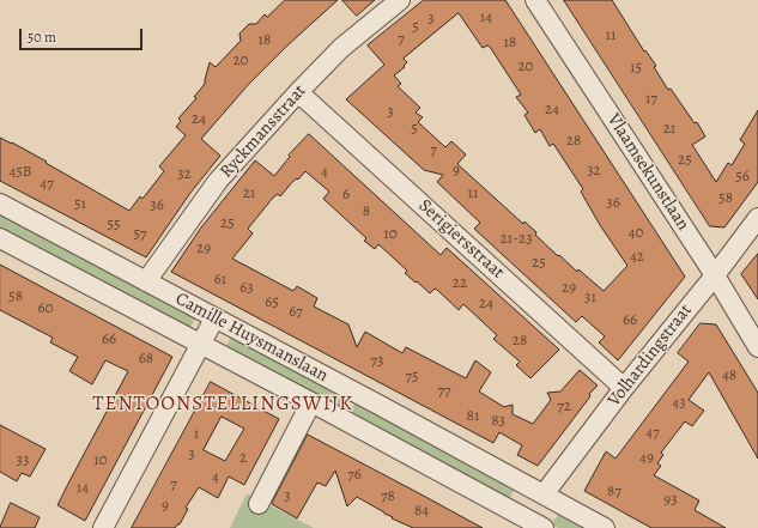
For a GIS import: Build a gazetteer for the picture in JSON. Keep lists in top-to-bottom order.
{
  "streets": {
    "street": [
      "Ryckmansstraat",
      "Vlaamsekunstlaan",
      "Serigiersstraat",
      "Camille Huysmanslaan",
      "Volhardingstraat"
    ]
  },
  "crossings": [
    ["Ryckmansstraat", "Serigiersstraat"],
    ["Ryckmansstraat", "Camille Huysmanslaan"],
    ["Vlaamsekunstlaan", "Volhardingstraat"],
    ["Serigiersstraat", "Volhardingstraat"],
    ["Camille Huysmanslaan", "Volhardingstraat"]
  ],
  "districts": ["TENTOONSTELLINGSWIJK"],
  "house_numbers": [
    "14",
    "3",
    "5",
    "11",
    "7",
    "18",
    "18",
    "20",
    "20",
    "15",
    "17",
    "24",
    "3",
    "24",
    "5",
    "21",
    "28",
    "7",
    "25",
    "9",
    "32",
    "45B",
    "4",
    "32",
    "56",
    "47",
    "21",
    "11",
    "6",
    "58",
    "36",
    "51",
    "36",
    "8",
    "25",
    "55",
    "40",
    "57",
    "10",
    "21-23",
    "29",
    "42",
    "25",
    "61",
    "22",
    "63",
    "29",
    "58",
    "31",
    "65",
    "24",
    "60",
    "67",
    "66",
    "66",
    "28",
    "68",
    "73",
    "48",
    "75",
    "77",
    "43",
    "72",
    "81",
    "83",
    "47",
    "1",
    "3",
    "2",
    "49",
    "33",
    "10",
    "76",
    "4",
    "7",
    "14",
    "87",
    "3",
    "78",
    "93",
    "9",
    "84"
  ],
  "scale_bar": "50 m"
}
